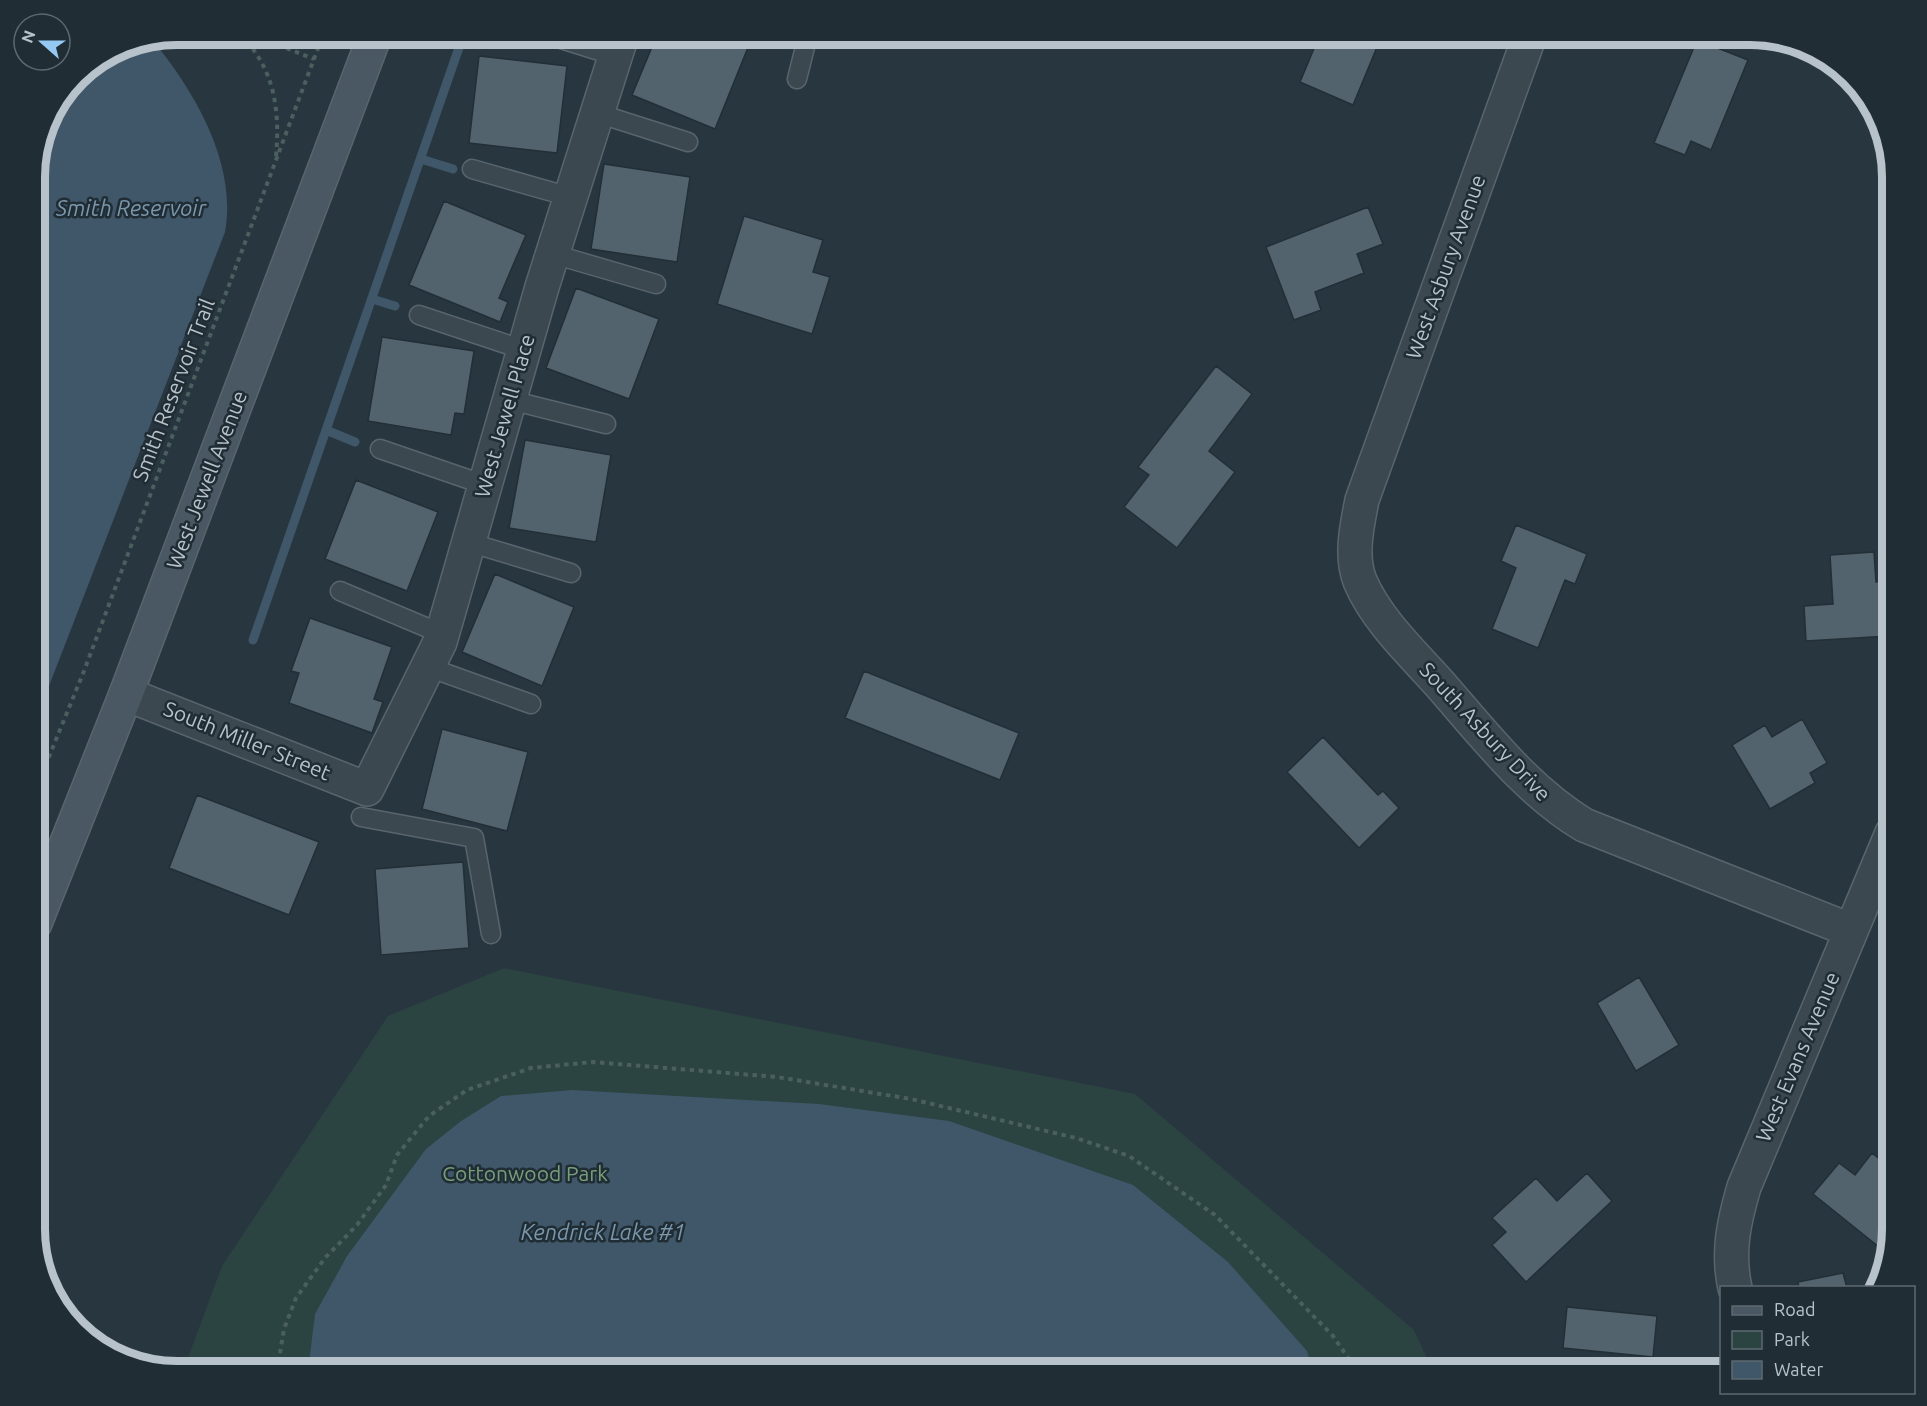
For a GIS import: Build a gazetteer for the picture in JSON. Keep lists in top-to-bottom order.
{
  "streets": {
    "main road": ["West Jewell Avenue"],
    "street": [
      "West Asbury Avenue",
      "West Jewell Place",
      "South Asbury Drive",
      "South Miller Street",
      "West Evans Avenue"
    ],
    "path": ["Smith Reservoir Trail"]
  },
  "crossings": [
    ["West Asbury Avenue", "South Asbury Drive"],
    ["West Jewell Place", "South Miller Street"],
    ["West Jewell Avenue", "South Miller Street"],
    ["South Asbury Drive", "West Evans Avenue"]
  ],
  "water": ["Smith Reservoir", "Kendrick Lake #1"],
  "parks": ["Cottonwood Park"],
  "legend": ["Road", "Park", "Water"],
  "north": "left"
}
